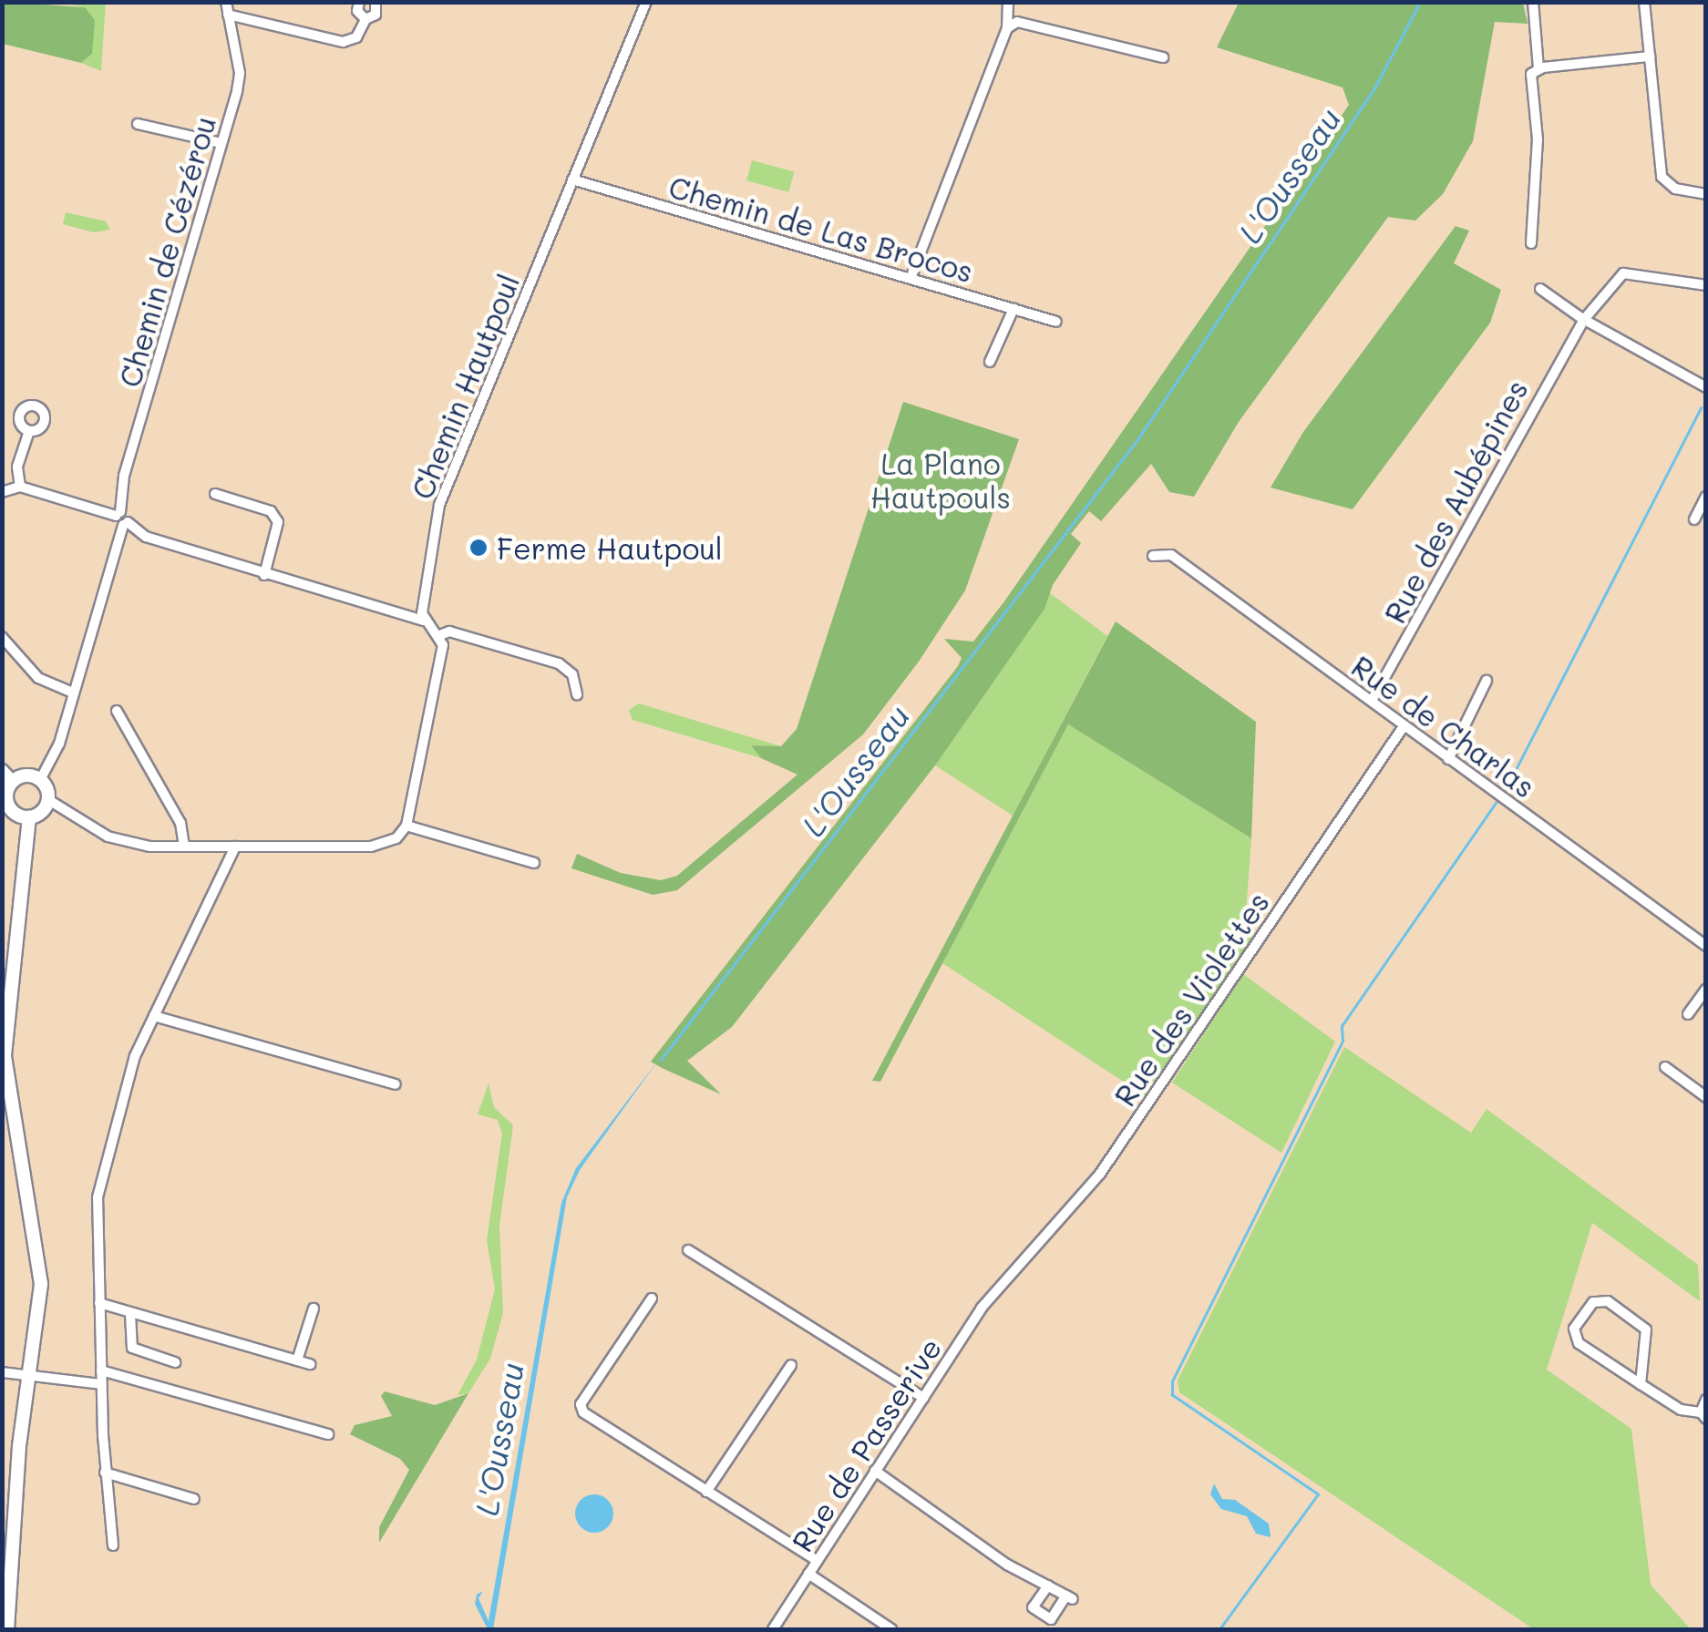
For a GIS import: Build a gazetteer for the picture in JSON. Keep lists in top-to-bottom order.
{
  "streets": {
    "street": [
      "Chemin de Las Brocos",
      "Chemin de Cézérou",
      "Chemin Hautpoul",
      "Rue des Aubépines",
      "Rue de Charlas",
      "Rue des Violettes",
      "Rue de Passerive"
    ]
  },
  "crossings": [
    ["Chemin de Las Brocos", "Chemin Hautpoul"],
    ["Rue des Aubépines", "Rue de Charlas"],
    ["Rue de Charlas", "Rue des Violettes"],
    ["Rue des Violettes", "Rue de Passerive"]
  ],
  "water": ["L'Ousseau"],
  "parks": ["La Plano Hautpouls"],
  "places": ["Ferme Hautpoul"]
}
